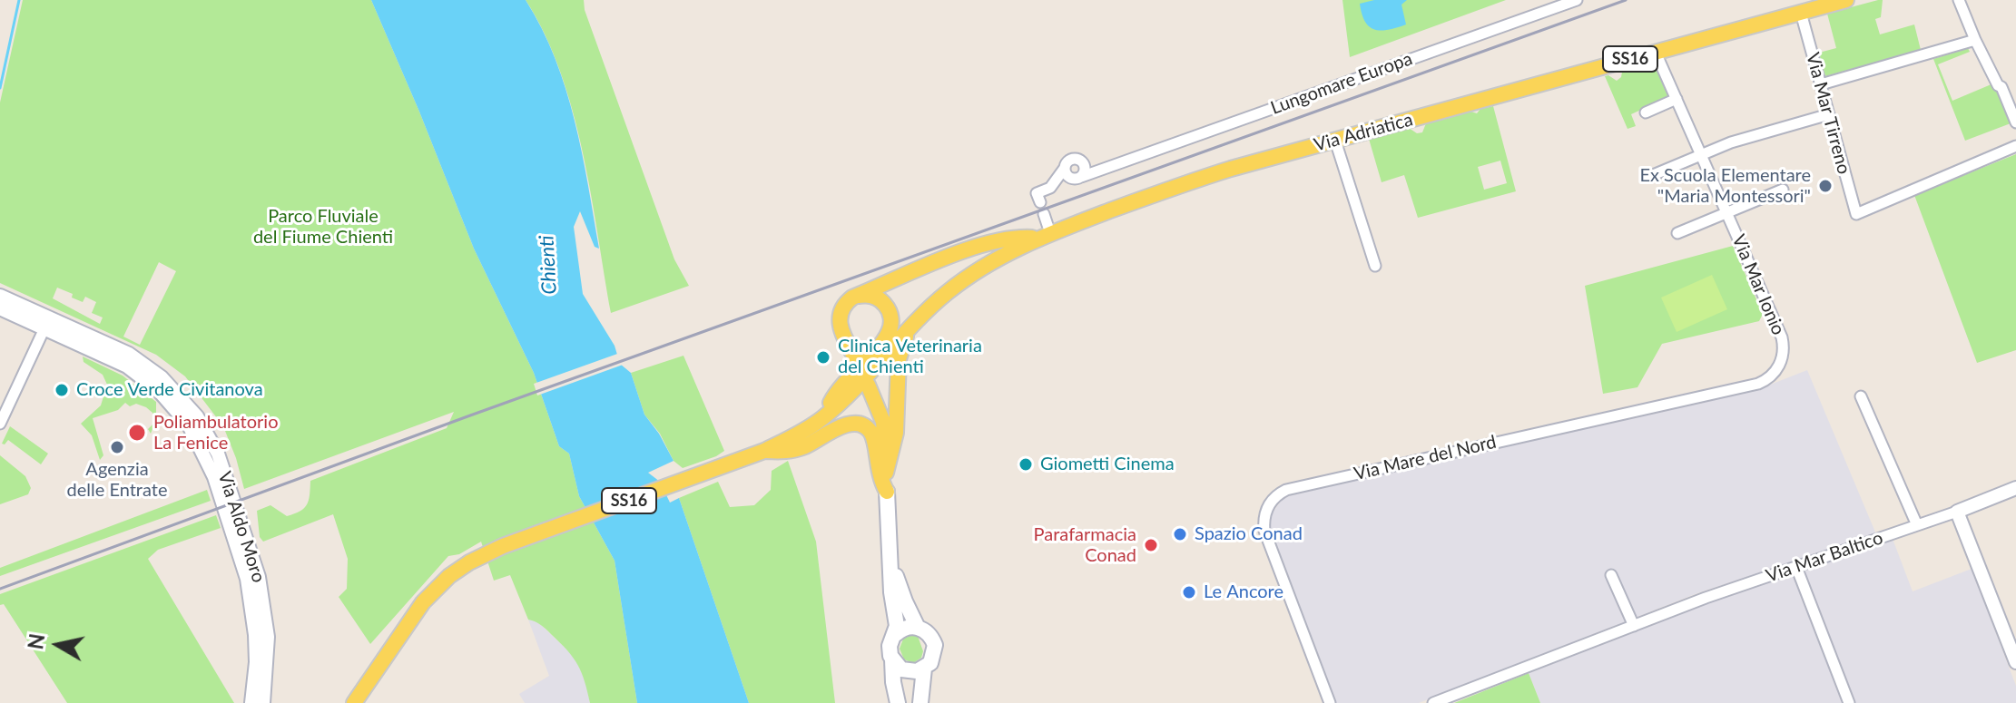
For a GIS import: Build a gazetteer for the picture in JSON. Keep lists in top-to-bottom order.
{
  "streets": {
    "main road": ["SS16", "Via Adriatica"],
    "street": [
      "Lungomare Europa",
      "Via Mar Tirreno",
      "Via Mar Ionio",
      "Via Mare del Nord",
      "Via Aldo Moro",
      "Via Mar Baltico"
    ]
  },
  "crossings": [
    ["SS16", "Via Adriatica"],
    ["Via Mar Tirreno", "Via Adriatica"],
    ["Via Adriatica", "Via Mar Ionio"],
    ["Via Mar Ionio", "Via Mare del Nord"]
  ],
  "water": ["Chienti"],
  "parks": ["Parco Fluviale del Fiume Chienti"],
  "places": [
    "Ex Scuola Elementare \"Maria Montessori\"",
    "Clinica Veterinaria del Chienti",
    "Croce Verde Civitanova",
    "Poliambulatorio La Fenice",
    "Agenzia delle Entrate",
    "Giometti Cinema",
    "Spazio Conad",
    "Parafarmacia Conad",
    "Le Ancore"
  ],
  "north": "left"
}
